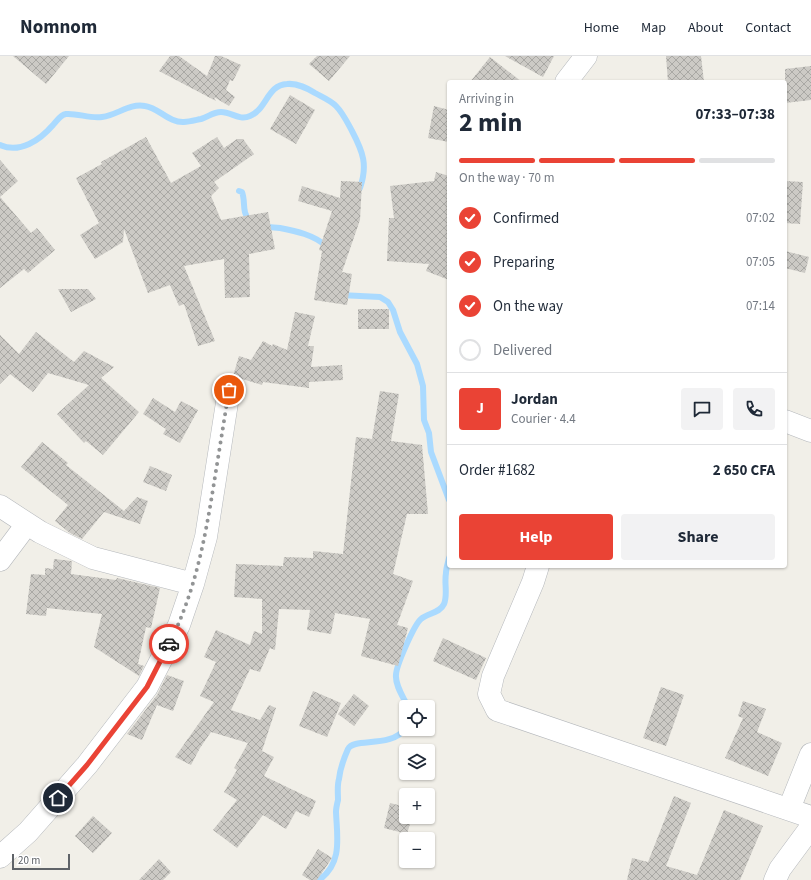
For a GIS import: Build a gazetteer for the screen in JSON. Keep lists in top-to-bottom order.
{
  "scale_bar": "20 m",
  "page": {
    "header": "Nomnom",
    "nav": [
      "Home",
      "Map",
      "About",
      "Contact"
    ],
    "heading": ["2 min", "Arriving in", "07:33–07:38"],
    "panel": [
      "Jordan",
      "Courier · 4.4",
      "Order #1682",
      "2 650 CFA"
    ],
    "bar": "On the way · 70 m",
    "list": [
      ["Confirmed", "07:02"],
      ["Preparing", "07:05"],
      ["On the way", "07:14"],
      "Delivered"
    ],
    "round": "J",
    "buttons": ["Help", "Share"],
    "map_buttons": ["+", "−"],
    "scale": "20 m"
  }
}
